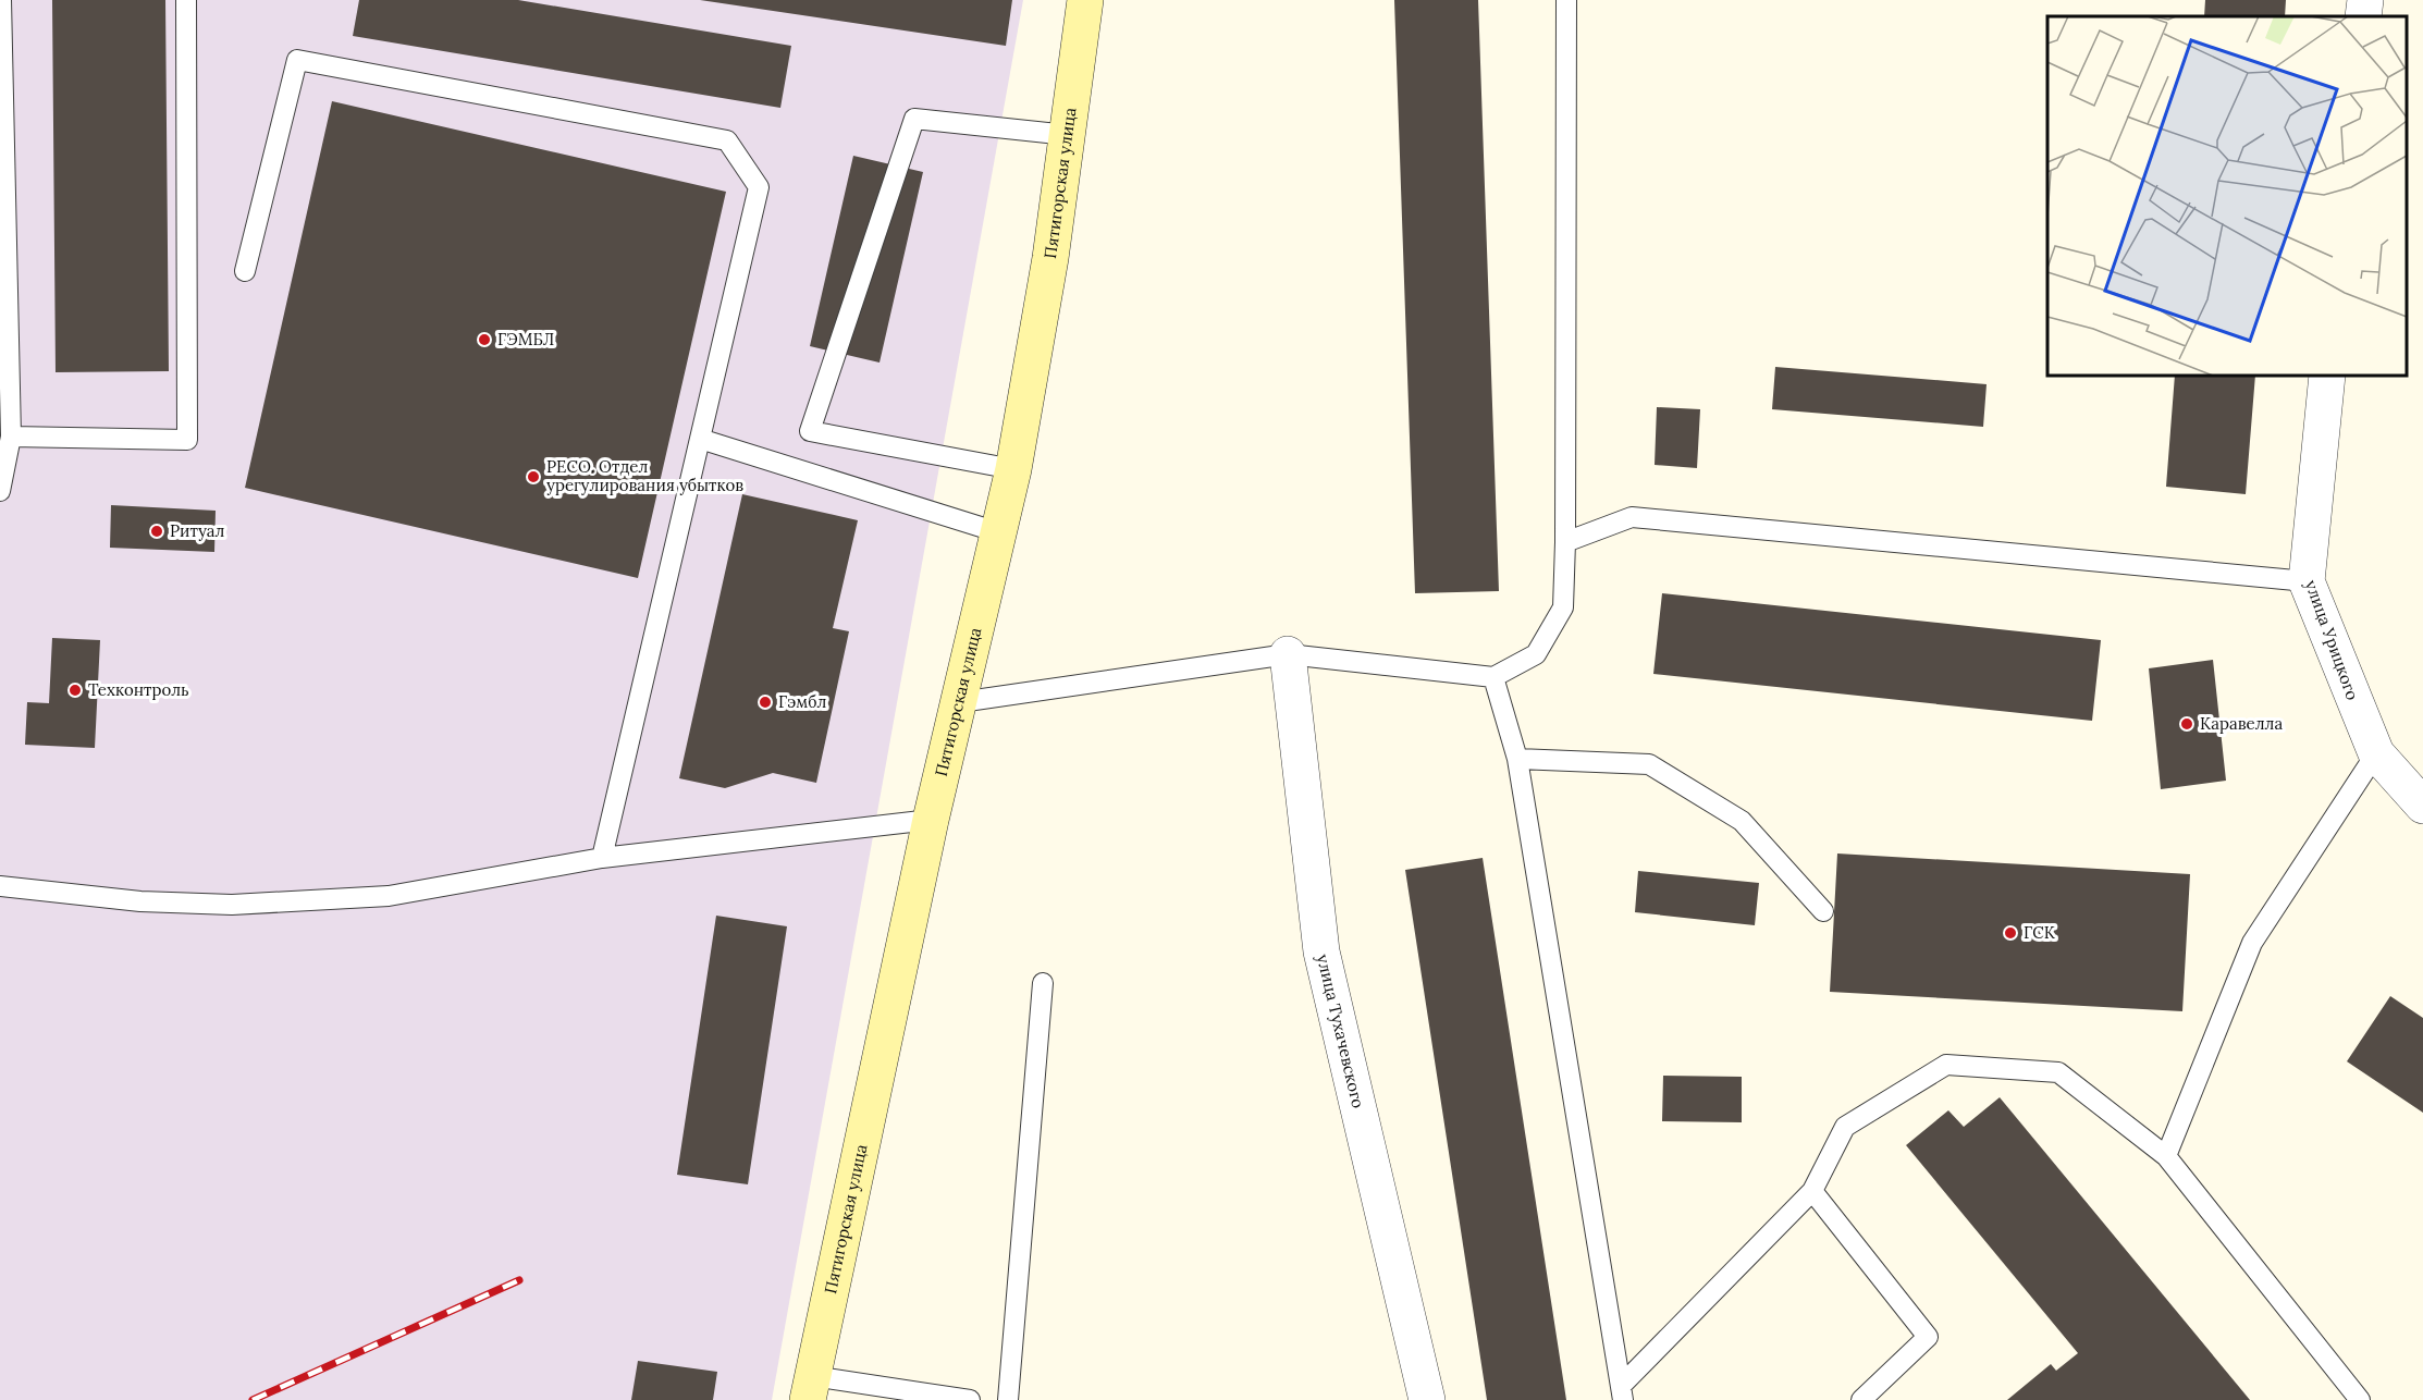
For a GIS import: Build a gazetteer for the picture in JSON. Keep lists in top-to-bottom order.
{
  "streets": {
    "main road": ["Пятигорская улица"],
    "street": ["улица Урицкого", "улица Тухачевского"]
  },
  "places": [
    "ГЭМБЛ",
    "РЕСО. Отдел урегулирования убытков",
    "Ритуал",
    "Техконтроль",
    "Гэмбл",
    "Каравелла",
    "ГСК"
  ]
}
